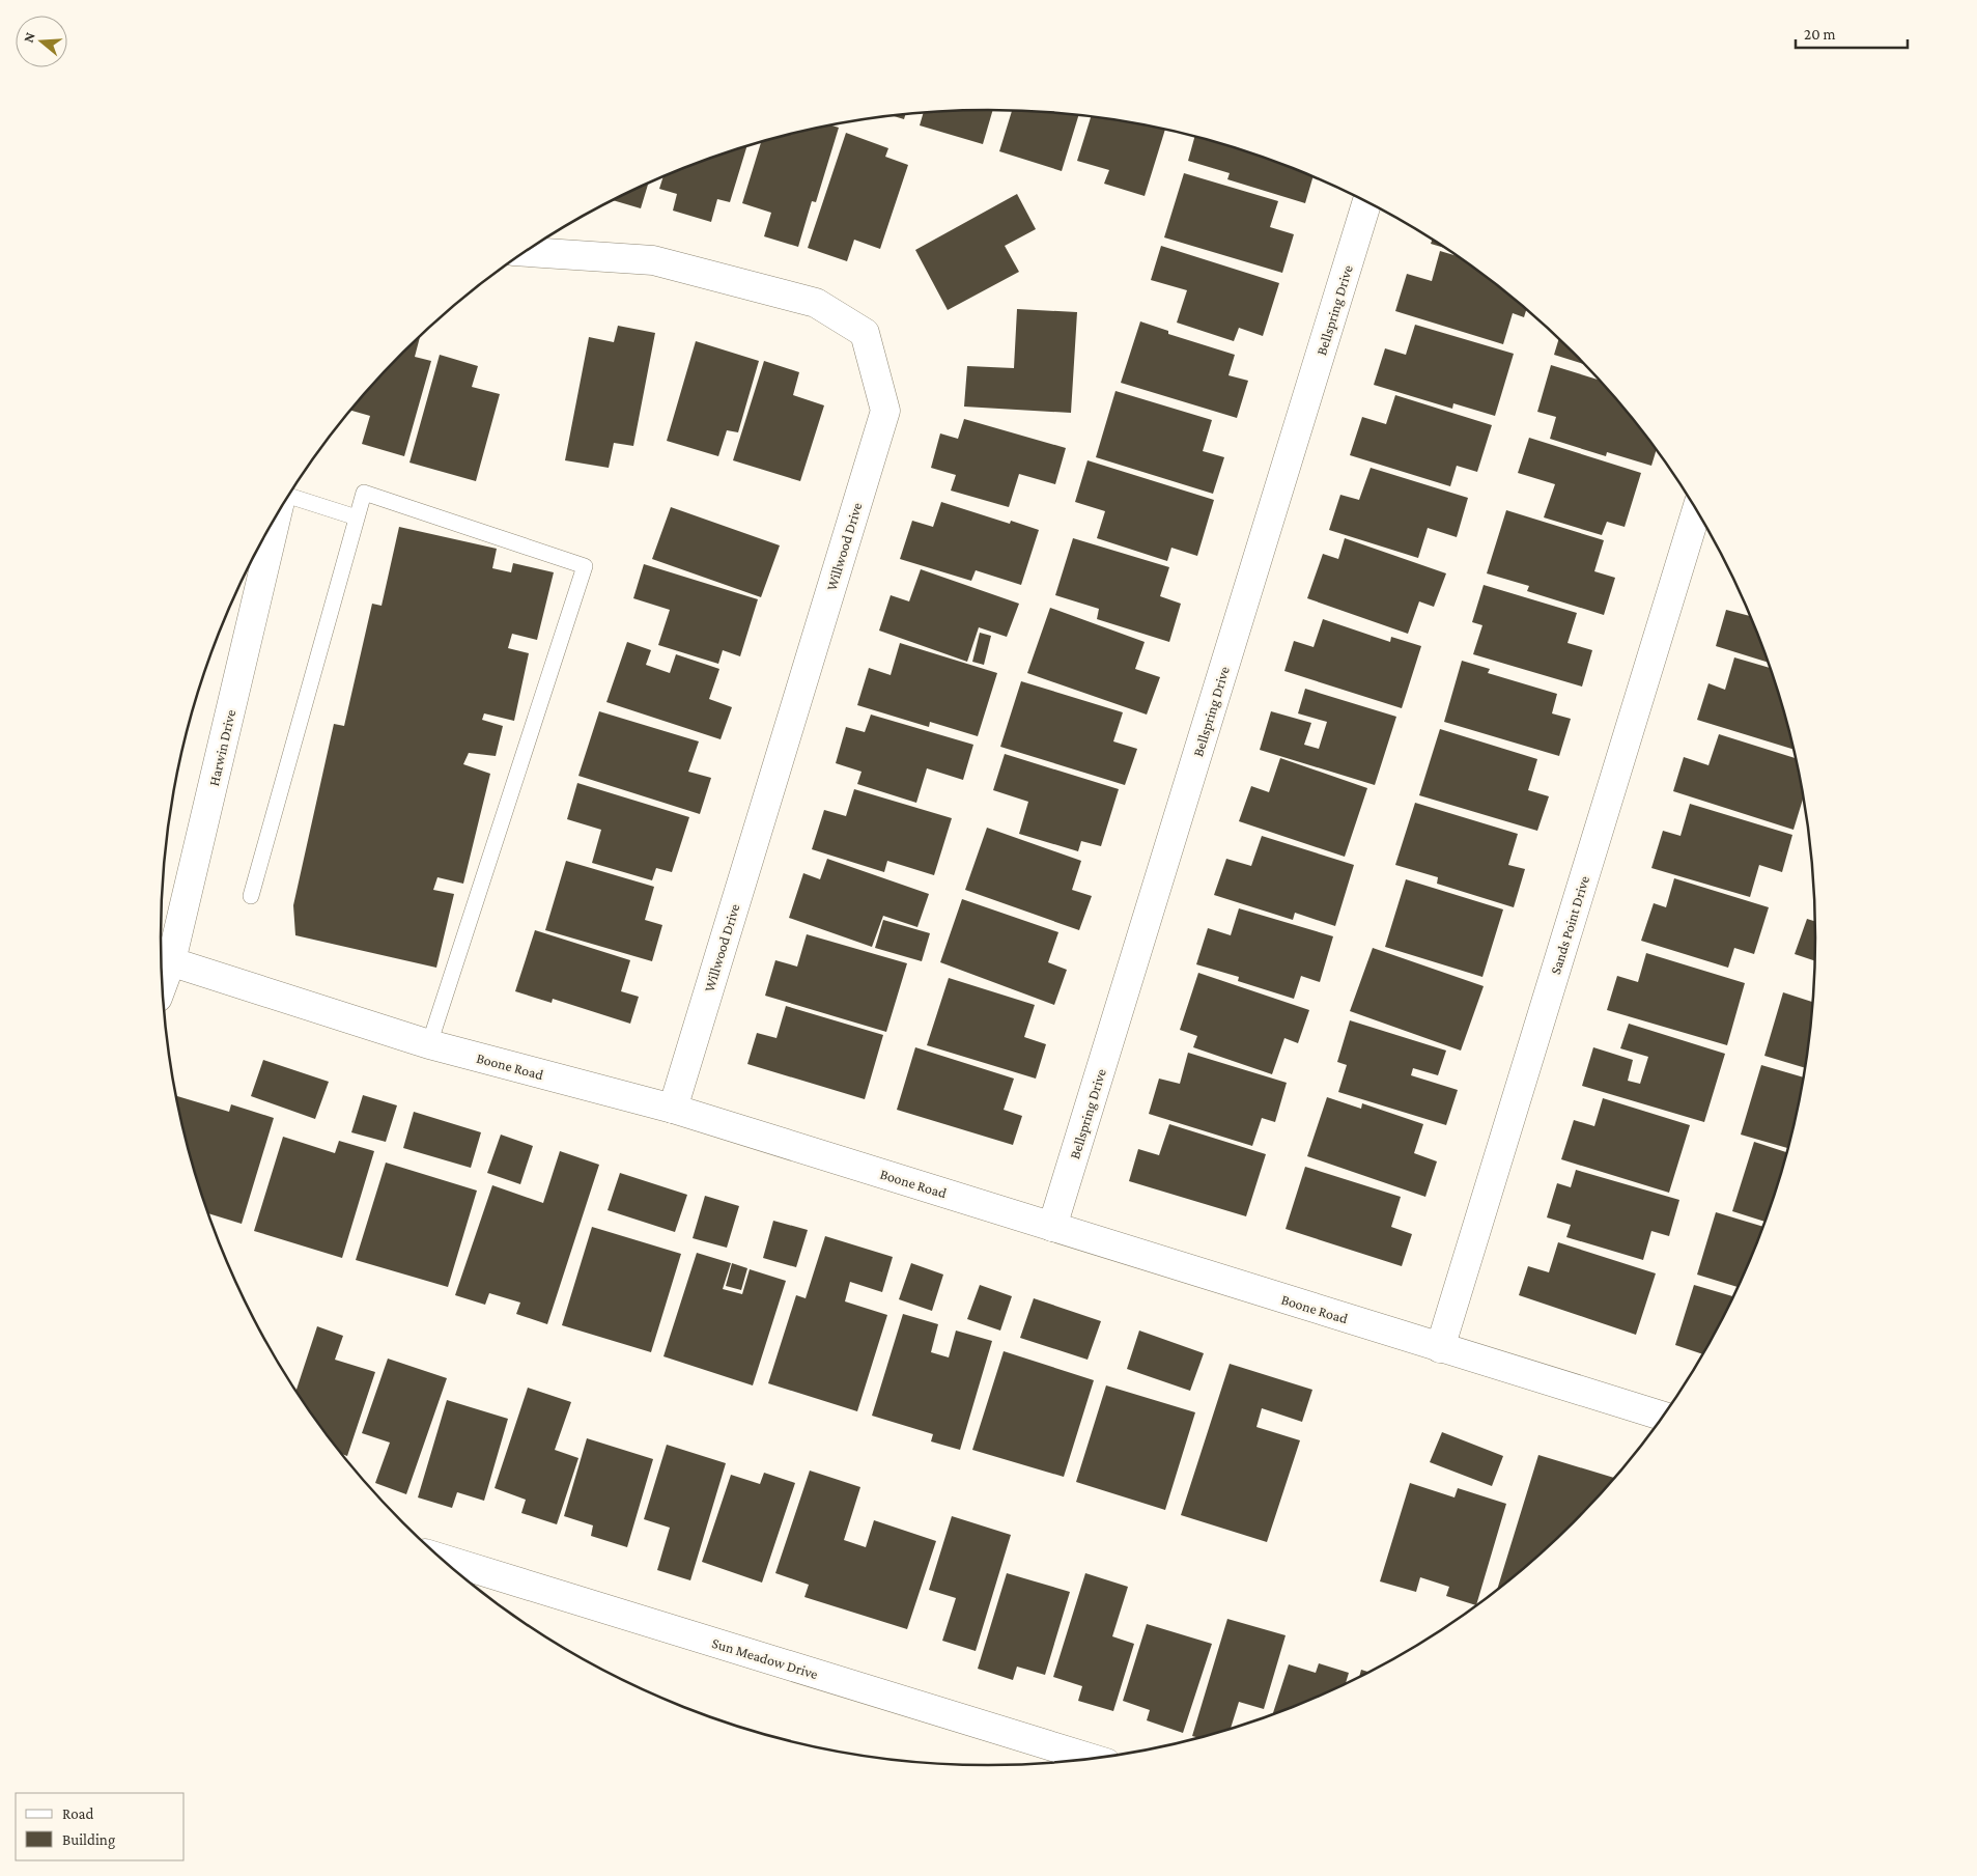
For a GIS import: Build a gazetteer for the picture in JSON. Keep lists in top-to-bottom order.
{
  "streets": {
    "street": [
      "Bellspring Drive",
      "Willwood Drive",
      "Harwin Drive",
      "Sands Point Drive",
      "Boone Road",
      "Sun Meadow Drive"
    ]
  },
  "crossings": [
    ["Bellspring Drive", "Boone Road"],
    ["Willwood Drive", "Boone Road"],
    ["Harwin Drive", "Boone Road"],
    ["Sands Point Drive", "Boone Road"]
  ],
  "legend": ["Road", "Building"],
  "scale_bar": "20 m",
  "north": "left"
}
